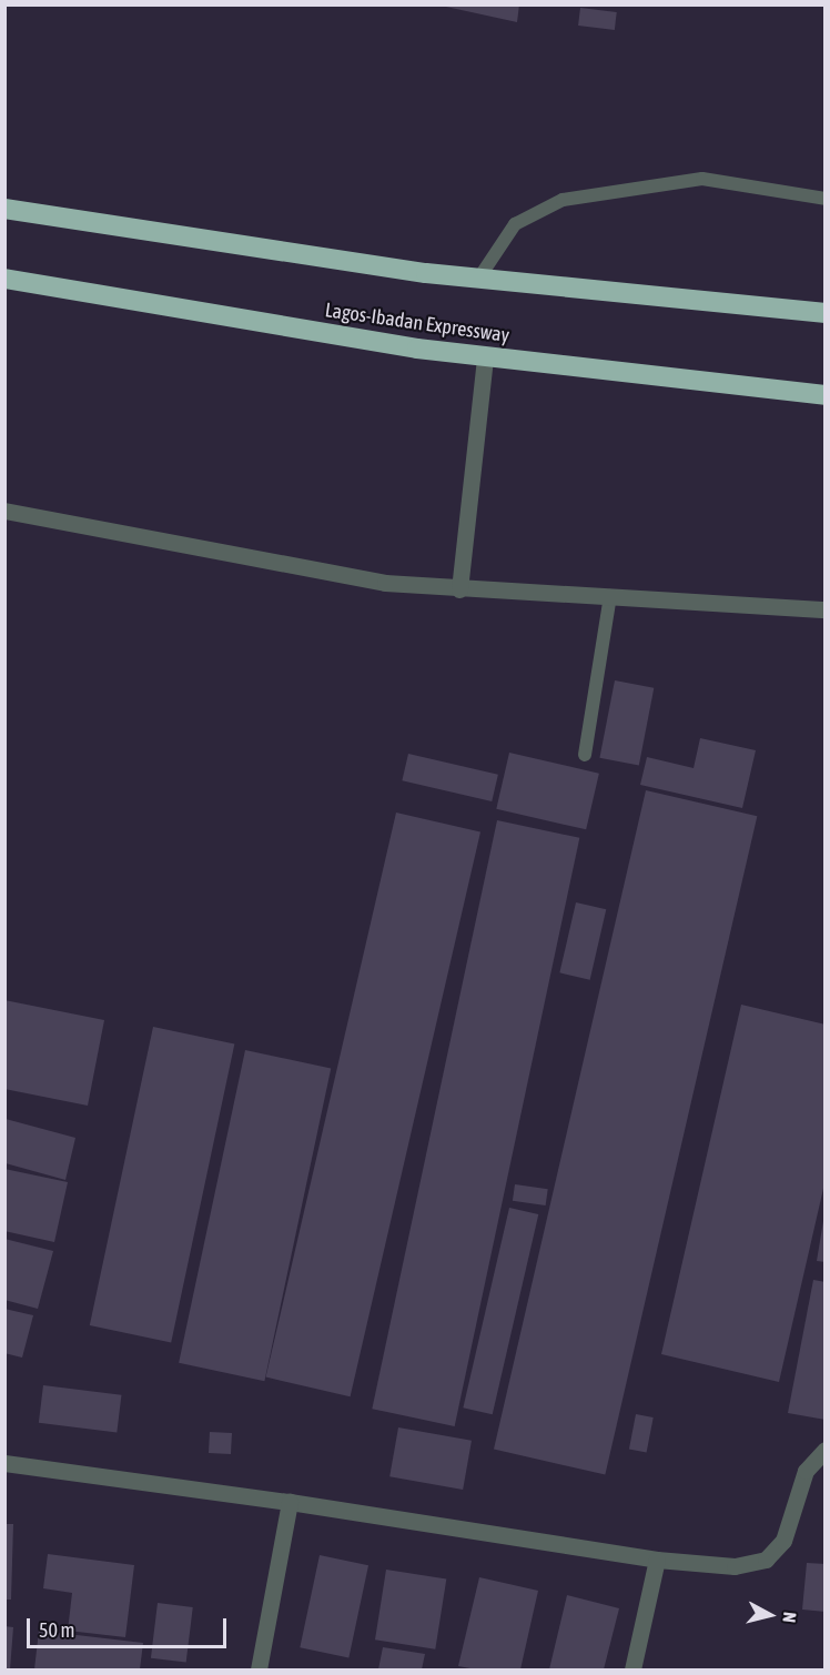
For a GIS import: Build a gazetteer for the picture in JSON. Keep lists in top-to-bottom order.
{
  "streets": {
    "highway": ["Lagos-Ibadan Expressway"]
  },
  "scale_bar": "50 m",
  "north": "right"
}
